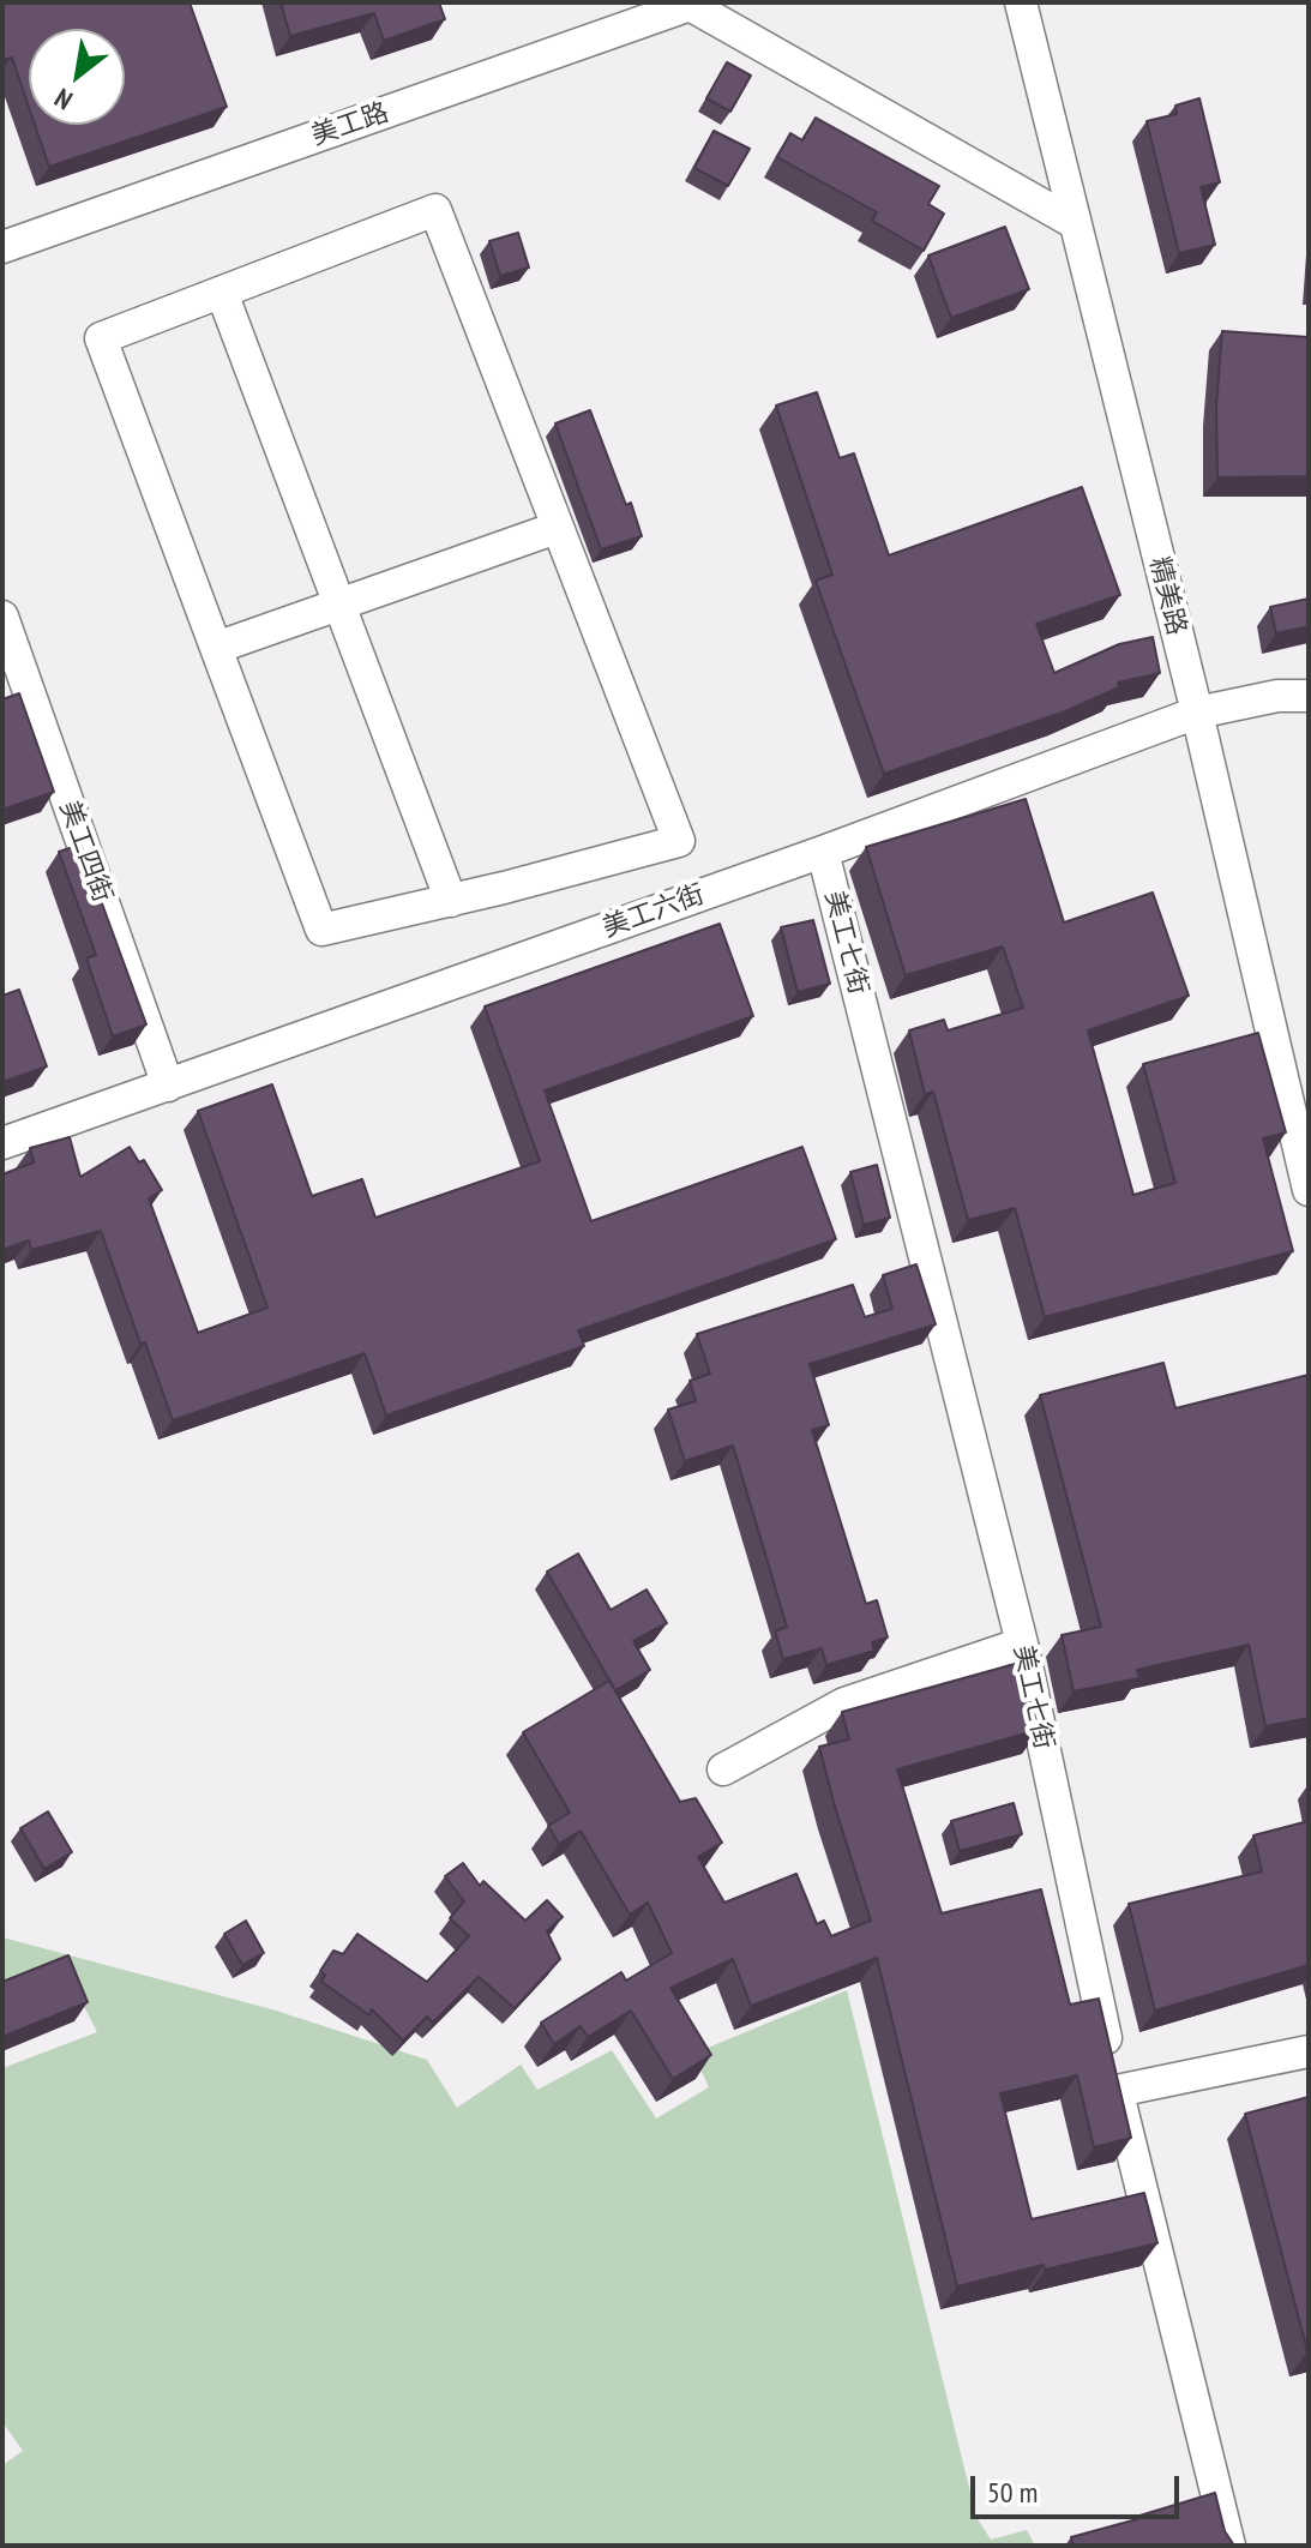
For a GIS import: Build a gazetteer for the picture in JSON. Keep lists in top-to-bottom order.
{
  "streets": {
    "street": [
      "美工路",
      "精美路",
      "美工四街",
      "美工六街",
      "美工七街"
    ]
  },
  "crossings": [
    ["精美路", "美工六街"],
    ["美工四街", "美工六街"],
    ["美工六街", "美工七街"]
  ],
  "scale_bar": "50 m",
  "north": "bottom left"
}
